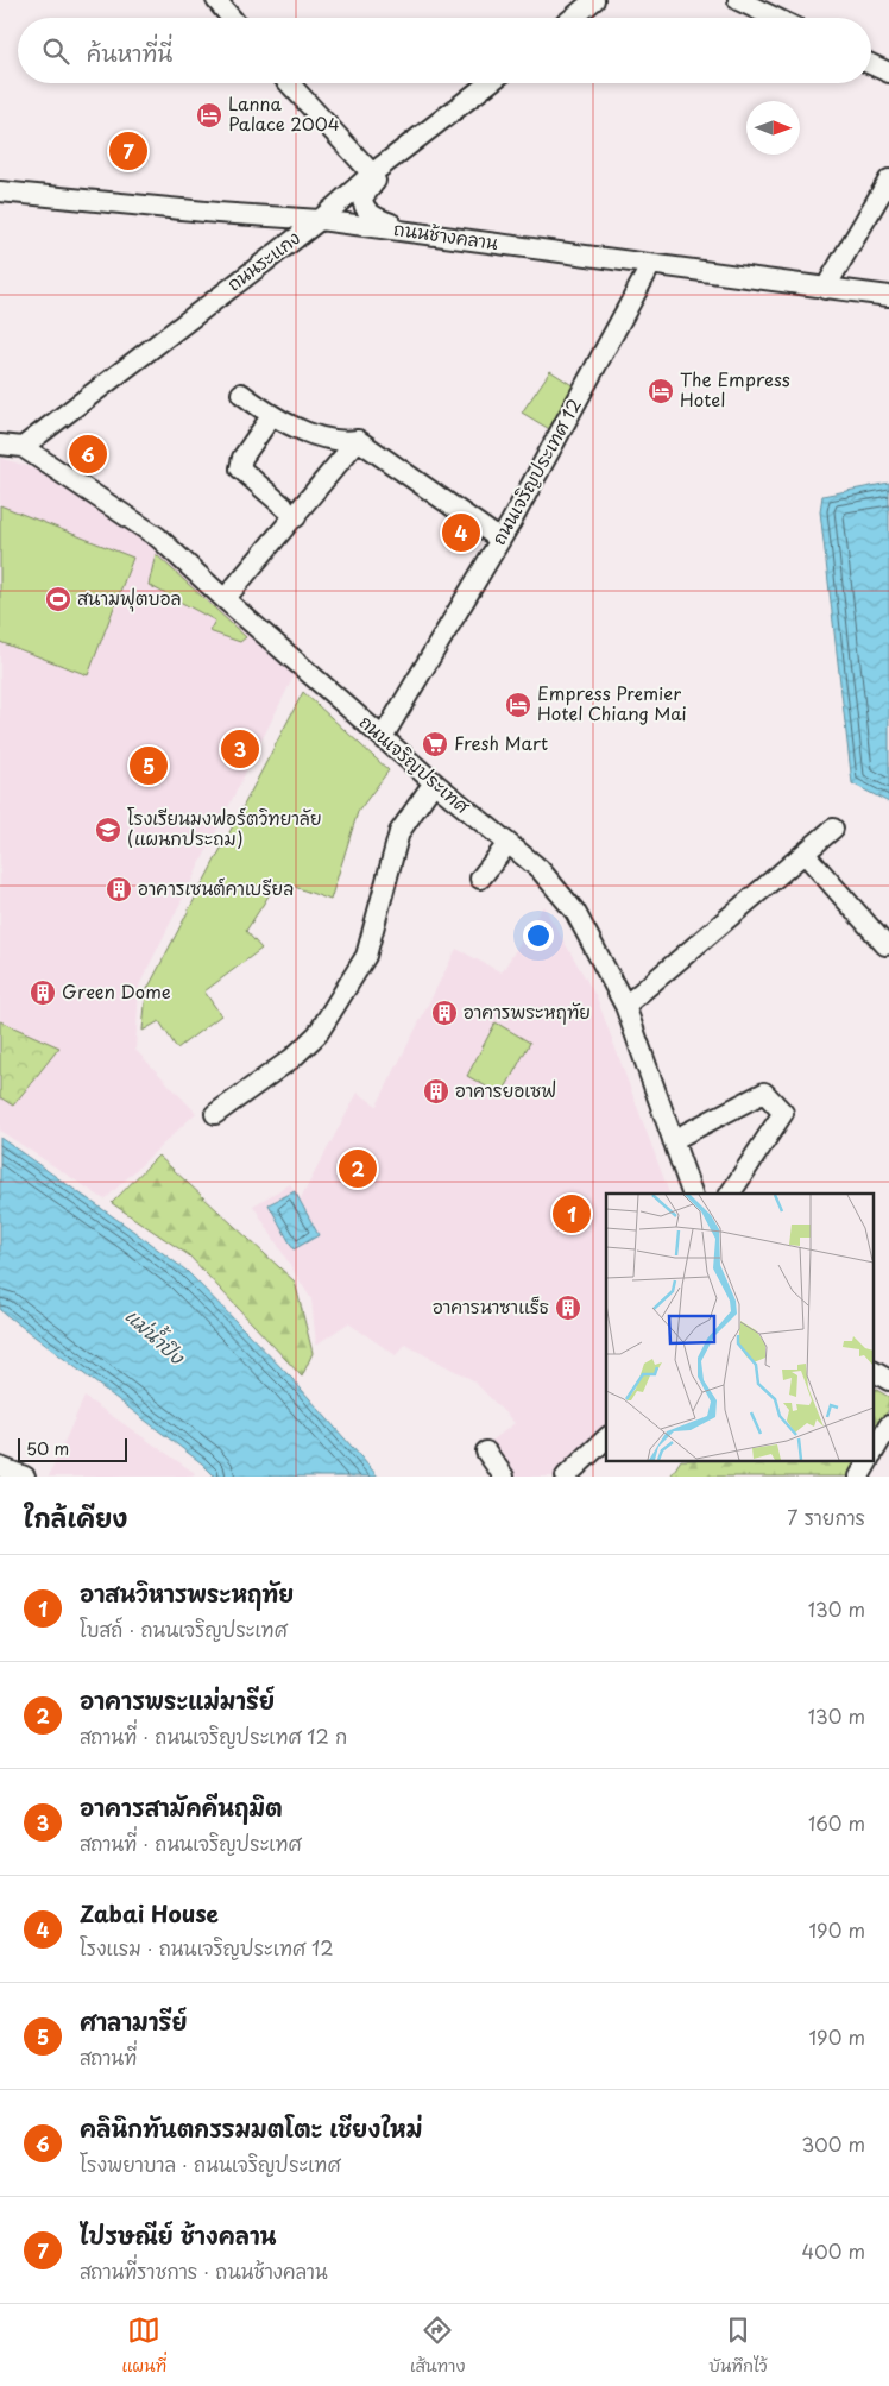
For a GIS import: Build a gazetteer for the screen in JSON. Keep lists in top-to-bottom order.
{
  "streets": {
    "street": [
      "ถนนช้างคลาน",
      "ถนนระแกง",
      "ถนนเจริญประเทศ 12",
      "ถนนเจริญประเทศ"
    ]
  },
  "crossings": [
    ["ถนนช้างคลาน", "ถนนระแกง"],
    ["ถนนช้างคลาน", "ถนนเจริญประเทศ 12"],
    ["ถนนระแกง", "ถนนเจริญประเทศ"],
    ["ถนนเจริญประเทศ 12", "ถนนเจริญประเทศ"]
  ],
  "water": ["แม่น้ำปิง"],
  "places": {
    "hotel": ["Lanna Palace 2004", "The Empress Hotel", "Empress Premier Hotel Chiang Mai"],
    "sports": ["สนามฟุตบอล"],
    "supermarket": ["Fresh Mart"],
    "school or university": ["โรงเรียนมงฟอร์ตวิทยาลัย (แผนกประถม)"],
    "building": [
      "อาคารเซนต์คาเบรียล",
      "Green Dome",
      "อาคารพระหฤทัย",
      "อาคารยอเซฟ",
      "อาคารนาซาแร็ธ"
    ]
  },
  "scale_bar": "50 m",
  "north": "right",
  "page": {
    "search": "ค้นหาที่นี่",
    "pins": [
      "7",
      "6",
      "4",
      "3",
      "5",
      "2",
      "1"
    ],
    "scale": "50 m",
    "heading": ["ใกล้เคียง", "7 รายการ"],
    "list": [
      {
        "mark": "1",
        "name": "อาสนวิหารพระหฤทัย",
        "note": "โบสถ์ · ถนนเจริญประเทศ",
        "value": "130 m"
      },
      {
        "mark": "2",
        "name": "อาคารพระแม่มารีย์",
        "note": "สถานที่ · ถนนเจริญประเทศ 12 ก",
        "value": "130 m"
      },
      {
        "mark": "3",
        "name": "อาคารสามัคคีนฤมิต",
        "note": "สถานที่ · ถนนเจริญประเทศ",
        "value": "160 m"
      },
      {
        "mark": "4",
        "name": "Zabai House",
        "note": "โรงแรม · ถนนเจริญประเทศ 12",
        "value": "190 m"
      },
      {
        "mark": "5",
        "name": "ศาลามารีย์",
        "note": "สถานที่",
        "value": "190 m"
      },
      {
        "mark": "6",
        "name": "คลินิกทันตกรรมมตโตะ เชียงใหม่",
        "note": "โรงพยาบาล · ถนนเจริญประเทศ",
        "value": "300 m"
      },
      {
        "mark": "7",
        "name": "ไปรษณีย์ ช้างคลาน",
        "note": "สถานที่ราชการ · ถนนช้างคลาน",
        "value": "400 m"
      }
    ],
    "nav": ["แผนที่", "เส้นทาง", "บันทึกไว้"]
  }
}
